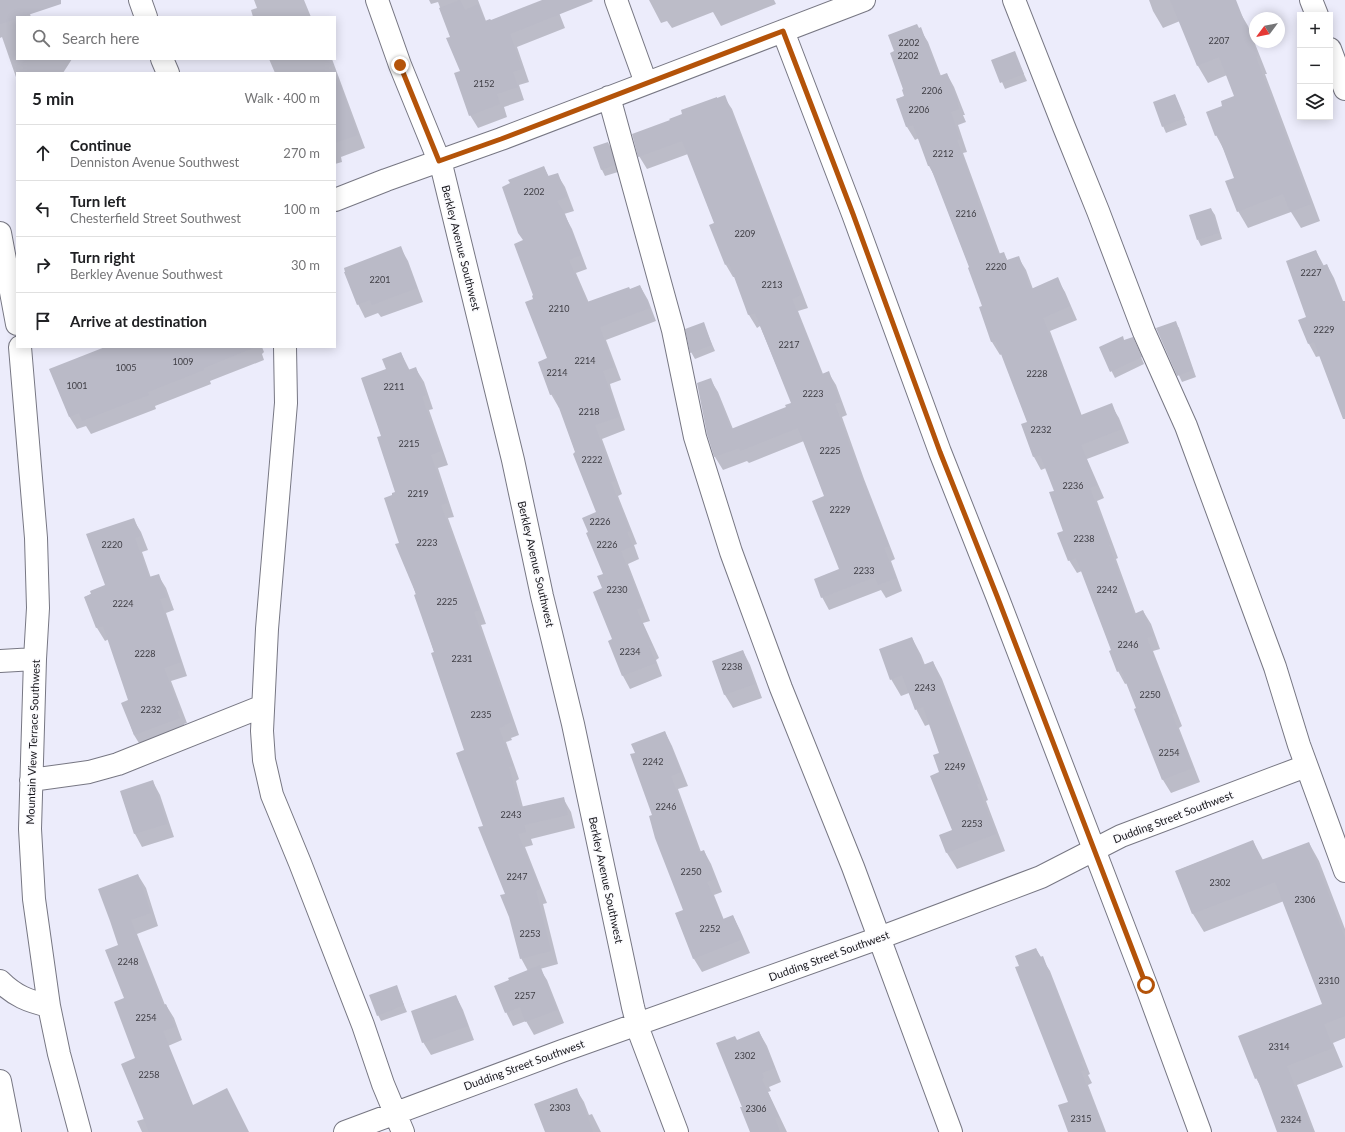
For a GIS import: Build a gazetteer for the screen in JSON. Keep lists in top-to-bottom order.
{
  "streets": {
    "street": ["Berkley Avenue Southwest", "Mountain View Terrace Southwest", "Dudding Street Southwest"]
  },
  "crossings": [
    ["Berkley Avenue Southwest", "Dudding Street Southwest"]
  ],
  "house_numbers": [
    "2207",
    "2202",
    "2202",
    "2152",
    "2206",
    "2206",
    "2212",
    "2202",
    "2216",
    "2209",
    "2220",
    "2227",
    "2201",
    "2213",
    "2210",
    "2229",
    "2217",
    "2214",
    "1009",
    "1005",
    "2214",
    "2228",
    "1001",
    "2211",
    "2223",
    "2218",
    "2232",
    "2215",
    "2225",
    "2222",
    "2236",
    "2219",
    "2229",
    "2226",
    "2238",
    "2223",
    "2220",
    "2226",
    "2233",
    "2230",
    "2242",
    "2225",
    "2224",
    "2246",
    "2234",
    "2228",
    "2231",
    "2238",
    "2243",
    "2250",
    "2232",
    "2235",
    "2254",
    "2242",
    "2249",
    "2246",
    "2243",
    "2253",
    "2250",
    "2247",
    "2302",
    "2306",
    "2252",
    "2253",
    "2248",
    "2310",
    "2257",
    "2254",
    "2314",
    "2302",
    "2258",
    "2303",
    "2306",
    "2315",
    "2324"
  ],
  "north": "bottom left",
  "page": {
    "map_buttons": ["+", "−"],
    "search": "Search here",
    "heading": ["5 min", "Walk · 400 m"],
    "list": [
      ["Continue", "Denniston Avenue Southwest", "270 m"],
      ["Turn left", "Chesterfield Street Southwest", "100 m"],
      ["Turn right", "Berkley Avenue Southwest", "30 m"],
      "Arrive at destination"
    ]
  }
}
